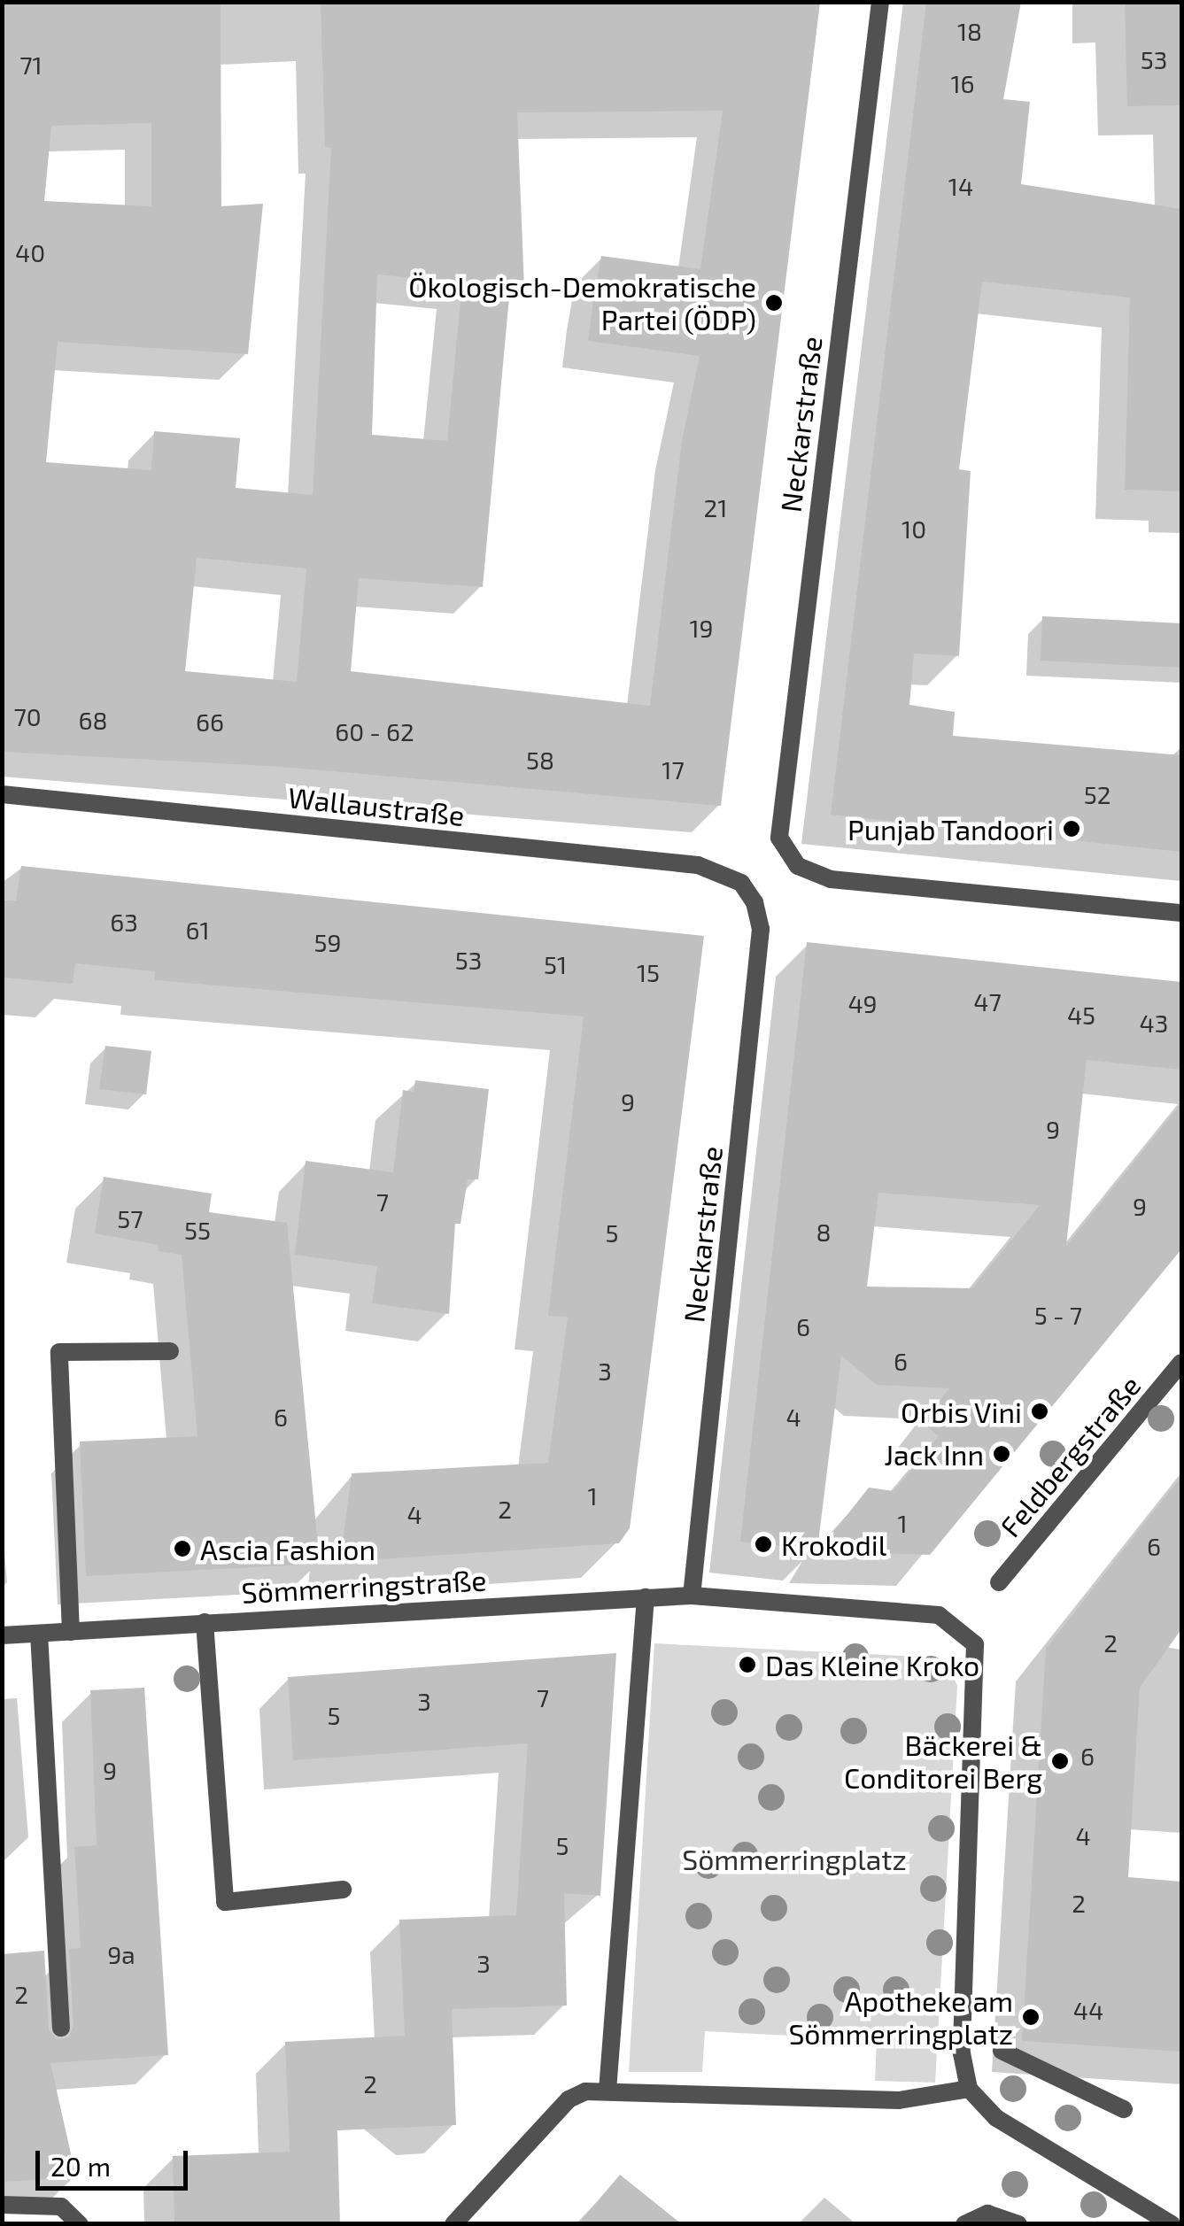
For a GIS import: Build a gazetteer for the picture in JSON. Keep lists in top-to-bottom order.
{
  "streets": {
    "street": [
      "Neckarstraße",
      "Wallaustraße",
      "Feldbergstraße",
      "Sömmerringstraße"
    ]
  },
  "crossings": [
    ["Neckarstraße", "Wallaustraße"],
    ["Neckarstraße", "Sömmerringstraße"]
  ],
  "parks": ["Sömmerringplatz"],
  "places": [
    "Ökologisch-Demokratische Partei (ÖDP)",
    "Punjab Tandoori",
    "Orbis Vini",
    "Jack Inn",
    "Krokodil",
    "Ascia Fashion",
    "Das Kleine Kroko",
    "Bäckerei & Conditorei Berg",
    "Apotheke am Sömmerringplatz"
  ],
  "house_numbers": [
    "18",
    "53",
    "71",
    "16",
    "14",
    "40",
    "21",
    "10",
    "19",
    "70",
    "68",
    "66",
    "60 - 62",
    "58",
    "17",
    "52",
    "63",
    "61",
    "59",
    "53",
    "51",
    "15",
    "47",
    "49",
    "45",
    "43",
    "9",
    "9",
    "7",
    "9",
    "57",
    "55",
    "8",
    "5",
    "5 - 7",
    "6",
    "6",
    "3",
    "6",
    "4",
    "1",
    "2",
    "4",
    "1",
    "6",
    "2",
    "7",
    "3",
    "5",
    "6",
    "9",
    "4",
    "5",
    "2",
    "9a",
    "3",
    "2",
    "44",
    "2"
  ],
  "scale_bar": "20 m"
}
